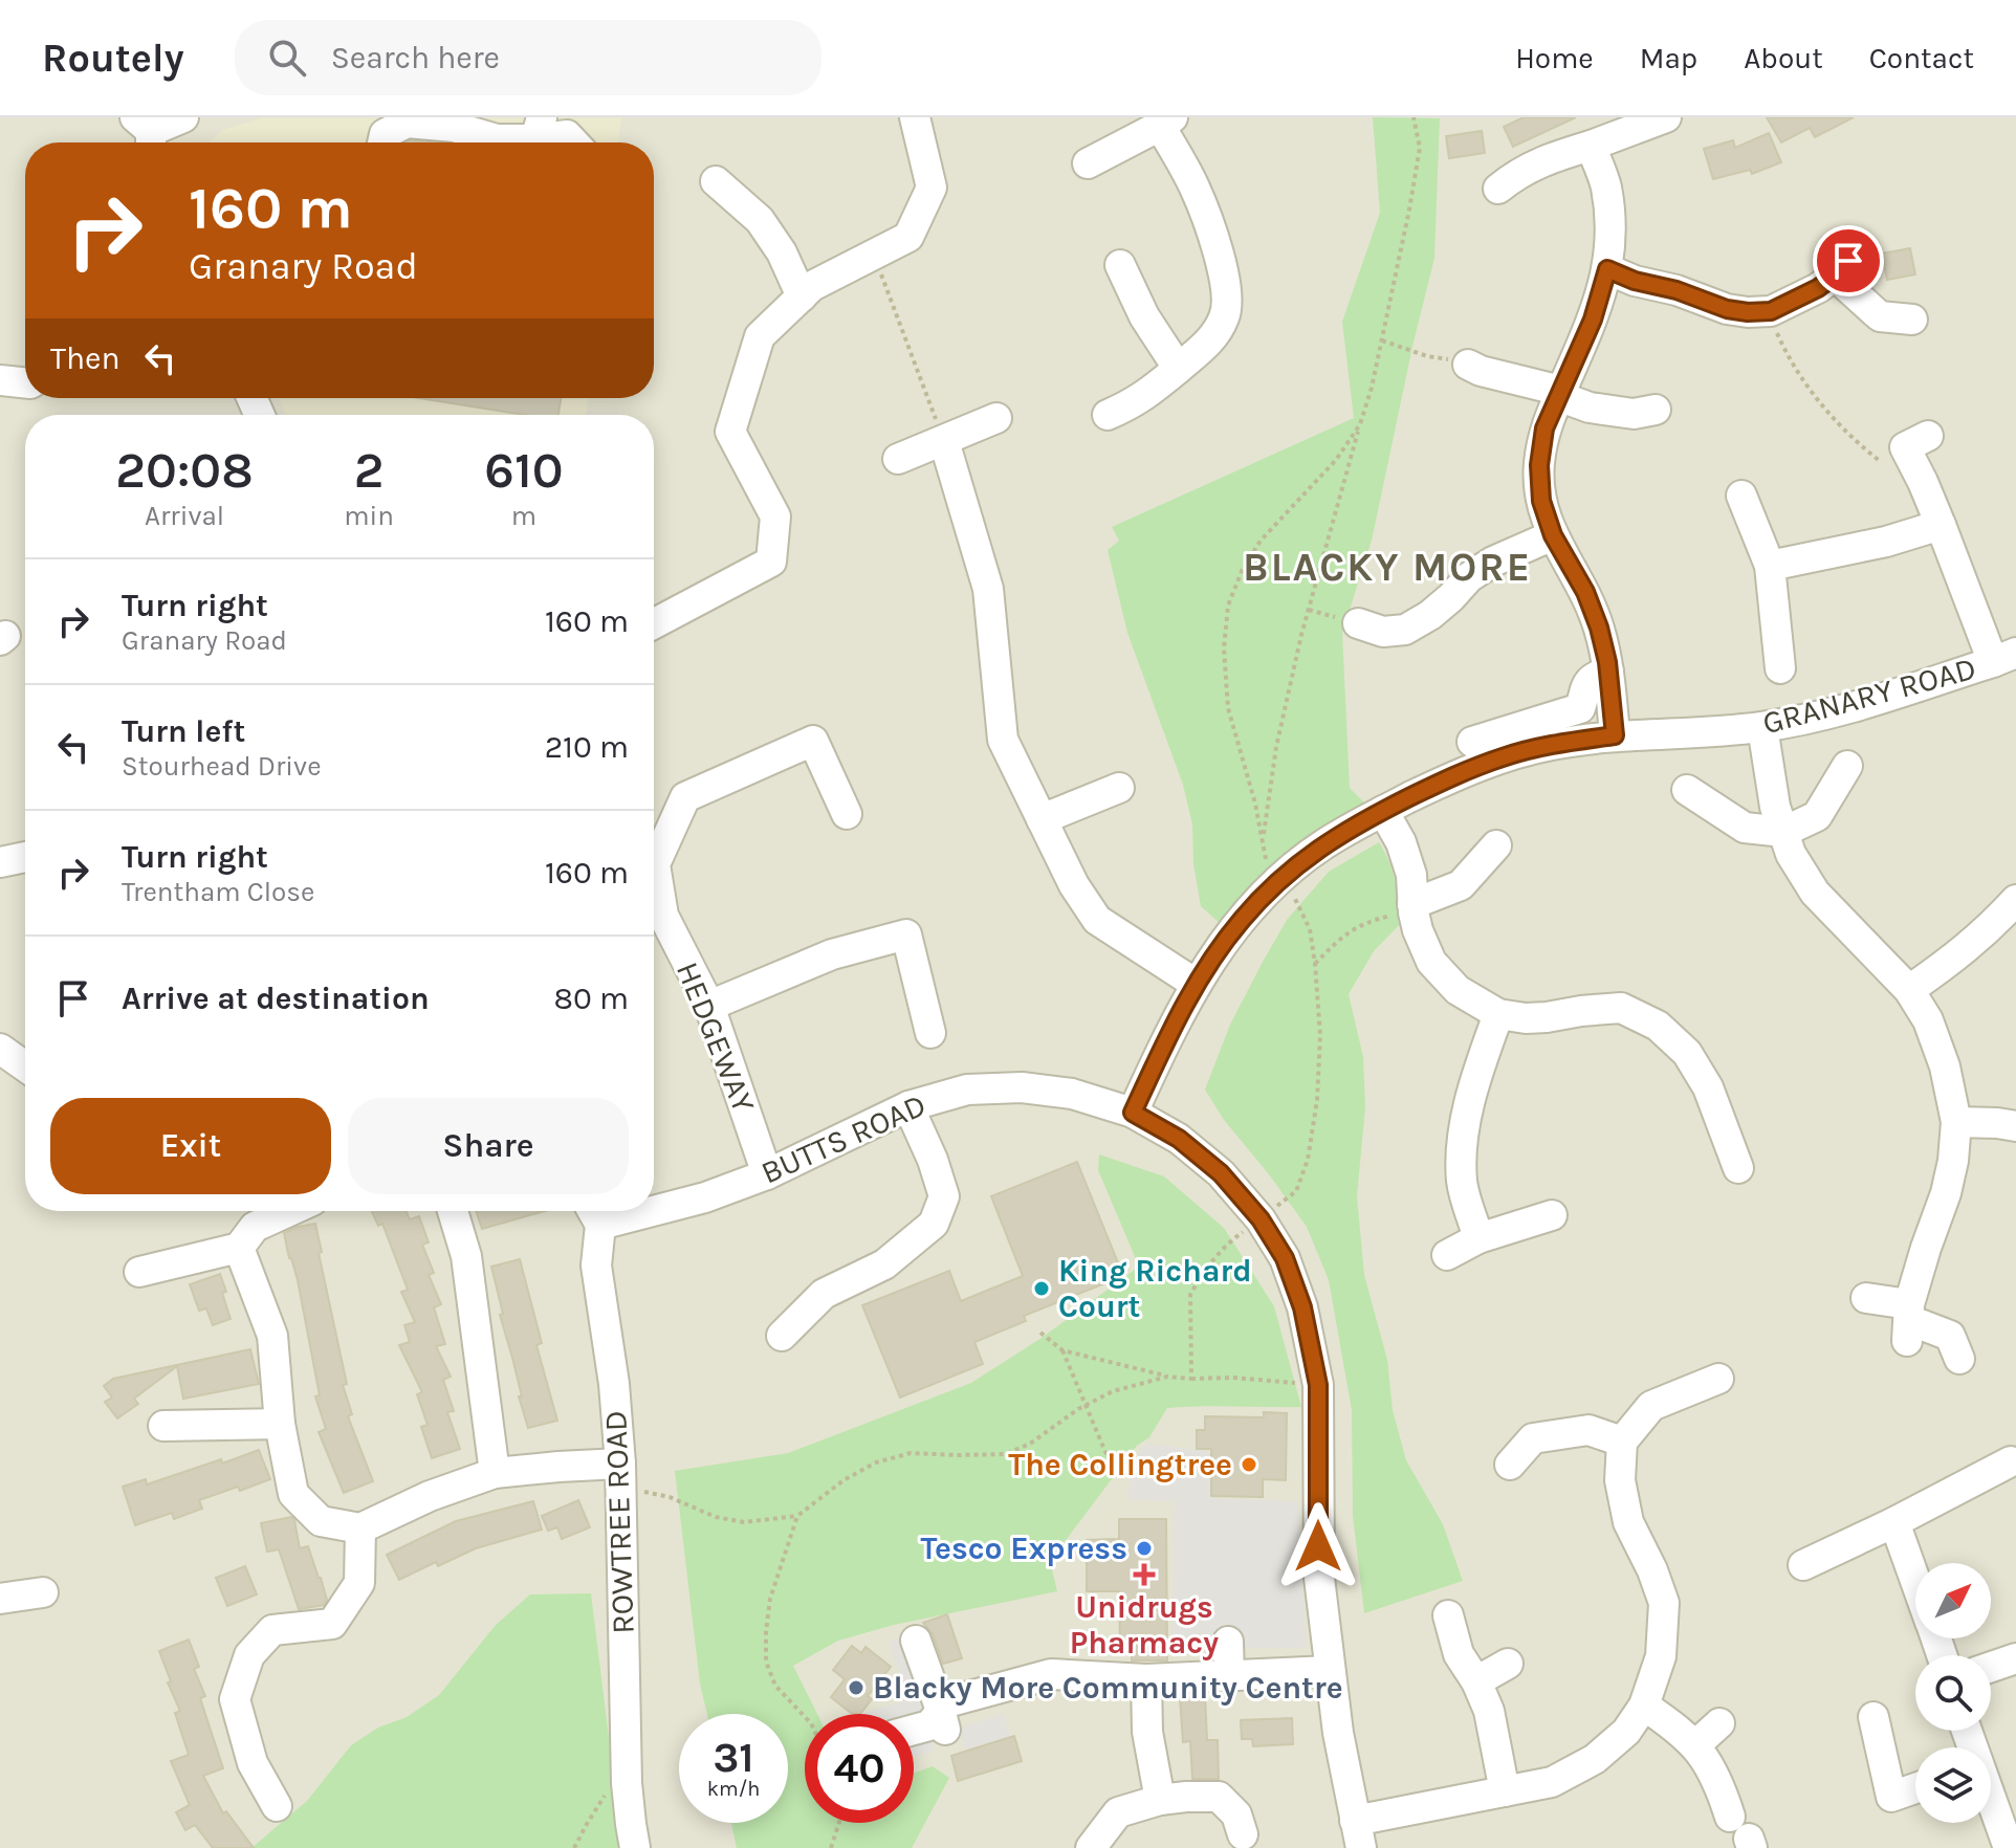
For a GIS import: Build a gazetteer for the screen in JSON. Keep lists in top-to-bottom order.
{
  "streets": {
    "street": [
      "GRANARY ROAD",
      "HEDGEWAY",
      "BUTTS ROAD",
      "ROWTREE ROAD"
    ]
  },
  "crossings": [
    ["GRANARY ROAD", "BUTTS ROAD"],
    ["HEDGEWAY", "BUTTS ROAD"]
  ],
  "districts": ["BLACKY MORE"],
  "places": {
    "other": [
      "King Richard Court",
      "The Collingtree",
      "Tesco Express",
      "Blacky More Community Centre"
    ],
    "health": ["Unidrugs Pharmacy"]
  },
  "north": "top right",
  "page": {
    "header": "Routely",
    "search": "Search here",
    "nav": [
      "Home",
      "Map",
      "About",
      "Contact"
    ],
    "turn": ["160 m", "Granary Road"],
    "then": "Then",
    "eta": [
      "20:08",
      "Arrival",
      "2",
      "min",
      "610",
      "m"
    ],
    "list": [
      {
        "name": "Turn right",
        "note": "Granary Road",
        "value": "160 m"
      },
      {
        "name": "Turn left",
        "note": "Stourhead Drive",
        "value": "210 m"
      },
      {
        "name": "Turn right",
        "note": "Trentham Close",
        "value": "160 m"
      },
      {
        "name": "Arrive at destination",
        "value": "80 m"
      }
    ],
    "buttons": ["Exit", "Share"],
    "speed": "31 km/h",
    "limit": "40"
  }
}
